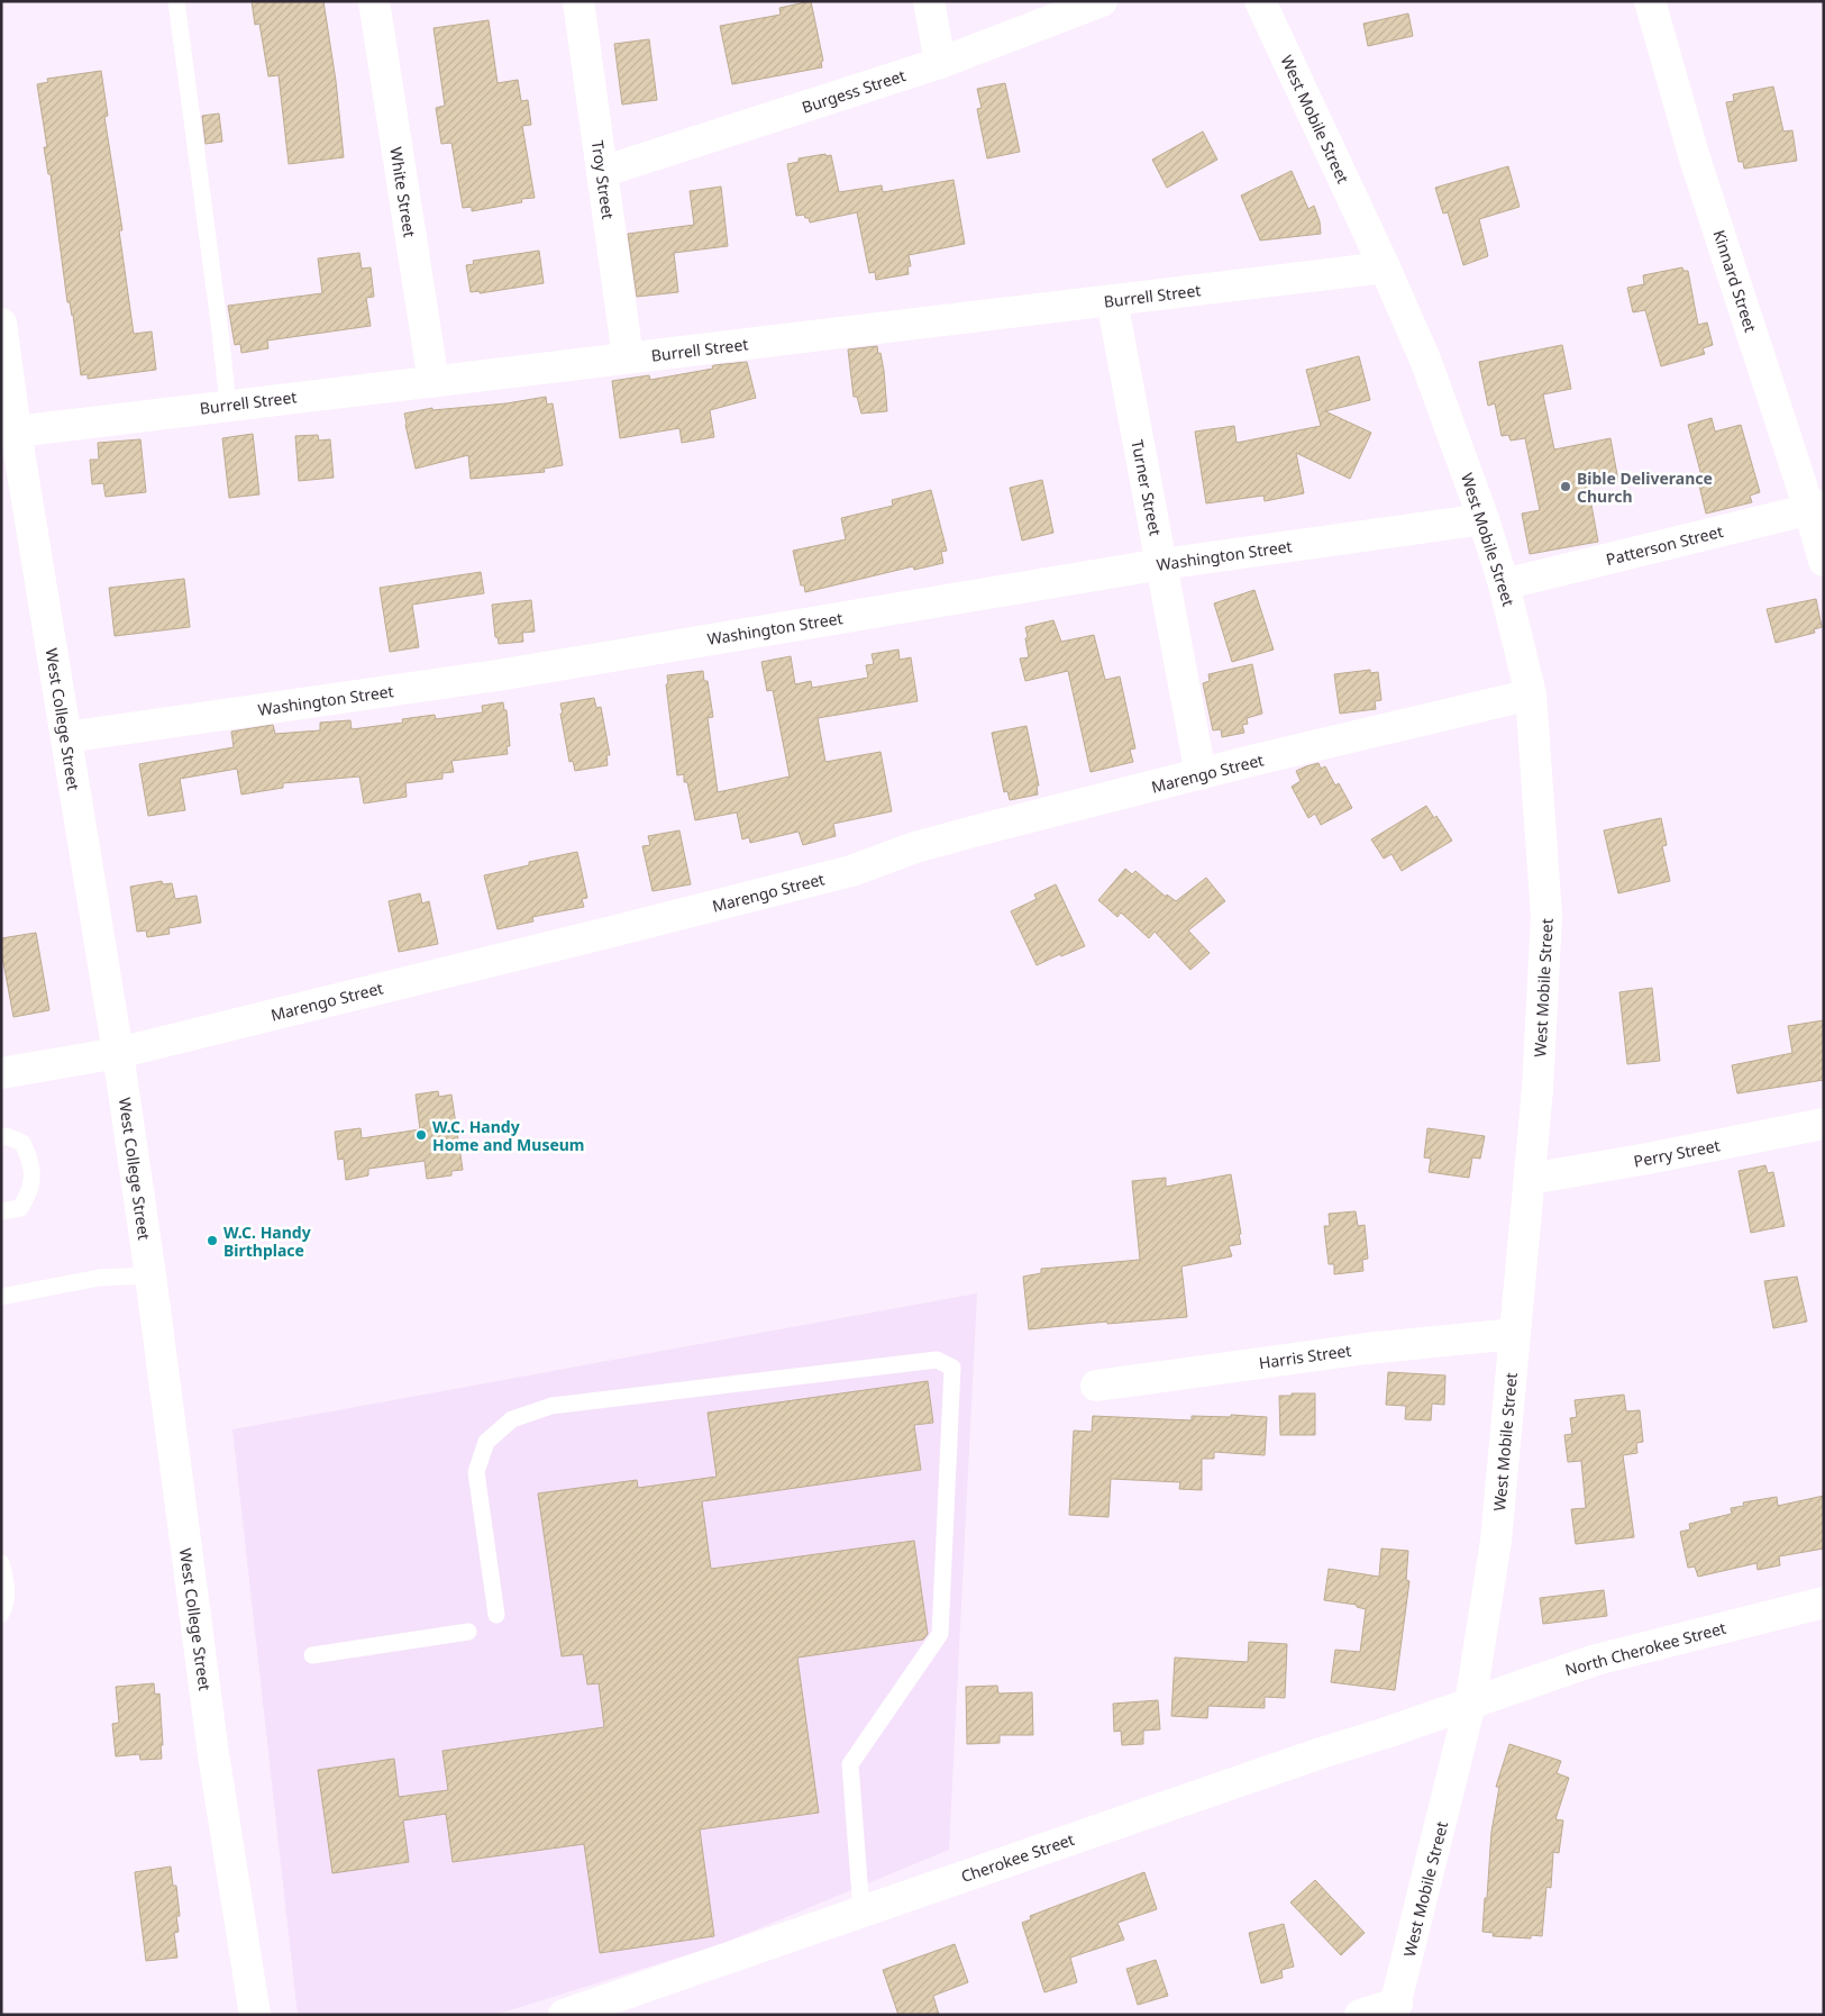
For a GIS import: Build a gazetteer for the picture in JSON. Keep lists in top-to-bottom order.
{
  "streets": {
    "street": [
      "Burgess Street",
      "West Mobile Street",
      "Troy Street",
      "White Street",
      "Kinnard Street",
      "Burrell Street",
      "Turner Street",
      "Patterson Street",
      "Washington Street",
      "West College Street",
      "Marengo Street",
      "Perry Street",
      "Harris Street",
      "North Cherokee Street",
      "Cherokee Street"
    ]
  },
  "crossings": [
    ["Burgess Street", "Troy Street"],
    ["West Mobile Street", "Burrell Street"],
    ["West Mobile Street", "Patterson Street"],
    ["West Mobile Street", "Washington Street"],
    ["West Mobile Street", "Marengo Street"],
    ["West Mobile Street", "Perry Street"],
    ["West Mobile Street", "Harris Street"],
    ["West Mobile Street", "North Cherokee Street"],
    ["West Mobile Street", "Cherokee Street"],
    ["Troy Street", "Burrell Street"],
    ["White Street", "Burrell Street"],
    ["Kinnard Street", "Patterson Street"],
    ["Burrell Street", "Turner Street"],
    ["Burrell Street", "West College Street"],
    ["Turner Street", "Washington Street"],
    ["Turner Street", "Marengo Street"],
    ["Washington Street", "West College Street"],
    ["West College Street", "Marengo Street"],
    ["North Cherokee Street", "Cherokee Street"]
  ],
  "places": ["Bible Deliverance Church", "W.C. Handy Home and Museum", "W.C. Handy Birthplace"]
}
